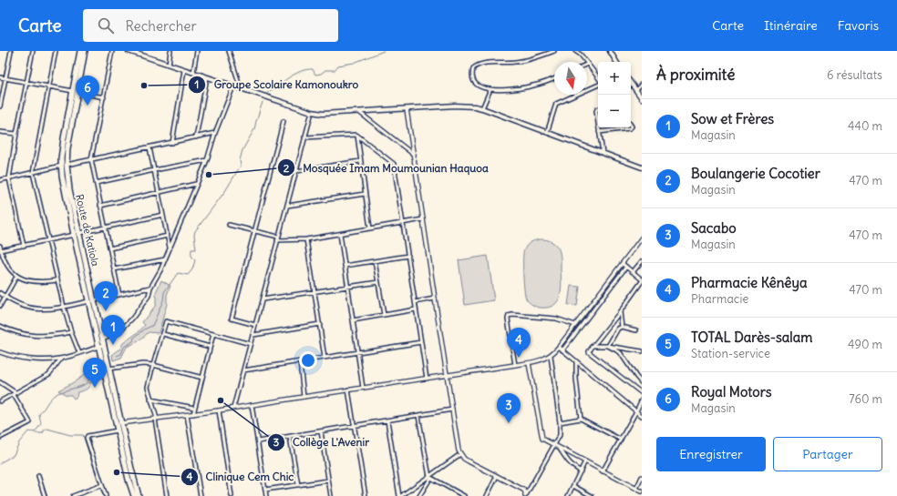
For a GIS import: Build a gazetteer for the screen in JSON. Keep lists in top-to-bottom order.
{
  "streets": {
    "highway": ["Route de Katiola"]
  },
  "places": [
    "Groupe Scolaire Kamonoukro",
    "Mosquée Imam Moumounian Haquoa",
    "Collège L'Avenir",
    "Clinique Cem Chic"
  ],
  "north": "bottom",
  "page": {
    "header": "Carte",
    "search": "Rechercher",
    "nav": ["Carte", "Itinéraire", "Favoris"],
    "heading": ["À proximité", "6 résultats"],
    "map_buttons": ["+", "−"],
    "pins": [
      "6",
      "2",
      "1",
      "4",
      "5",
      "3"
    ],
    "list": [
      {
        "mark": "1",
        "name": "Sow et Frères",
        "note": "Magasin",
        "value": "440 m"
      },
      {
        "mark": "2",
        "name": "Boulangerie Cocotier",
        "note": "Magasin",
        "value": "470 m"
      },
      {
        "mark": "3",
        "name": "Sacabo",
        "note": "Magasin",
        "value": "470 m"
      },
      {
        "mark": "4",
        "name": "Pharmacie Kênêya",
        "note": "Pharmacie",
        "value": "470 m"
      },
      {
        "mark": "5",
        "name": "TOTAL Darès-salam",
        "note": "Station-service",
        "value": "490 m"
      },
      {
        "mark": "6",
        "name": "Royal Motors",
        "note": "Magasin",
        "value": "760 m"
      }
    ],
    "buttons": ["Enregistrer", "Partager"]
  }
}
